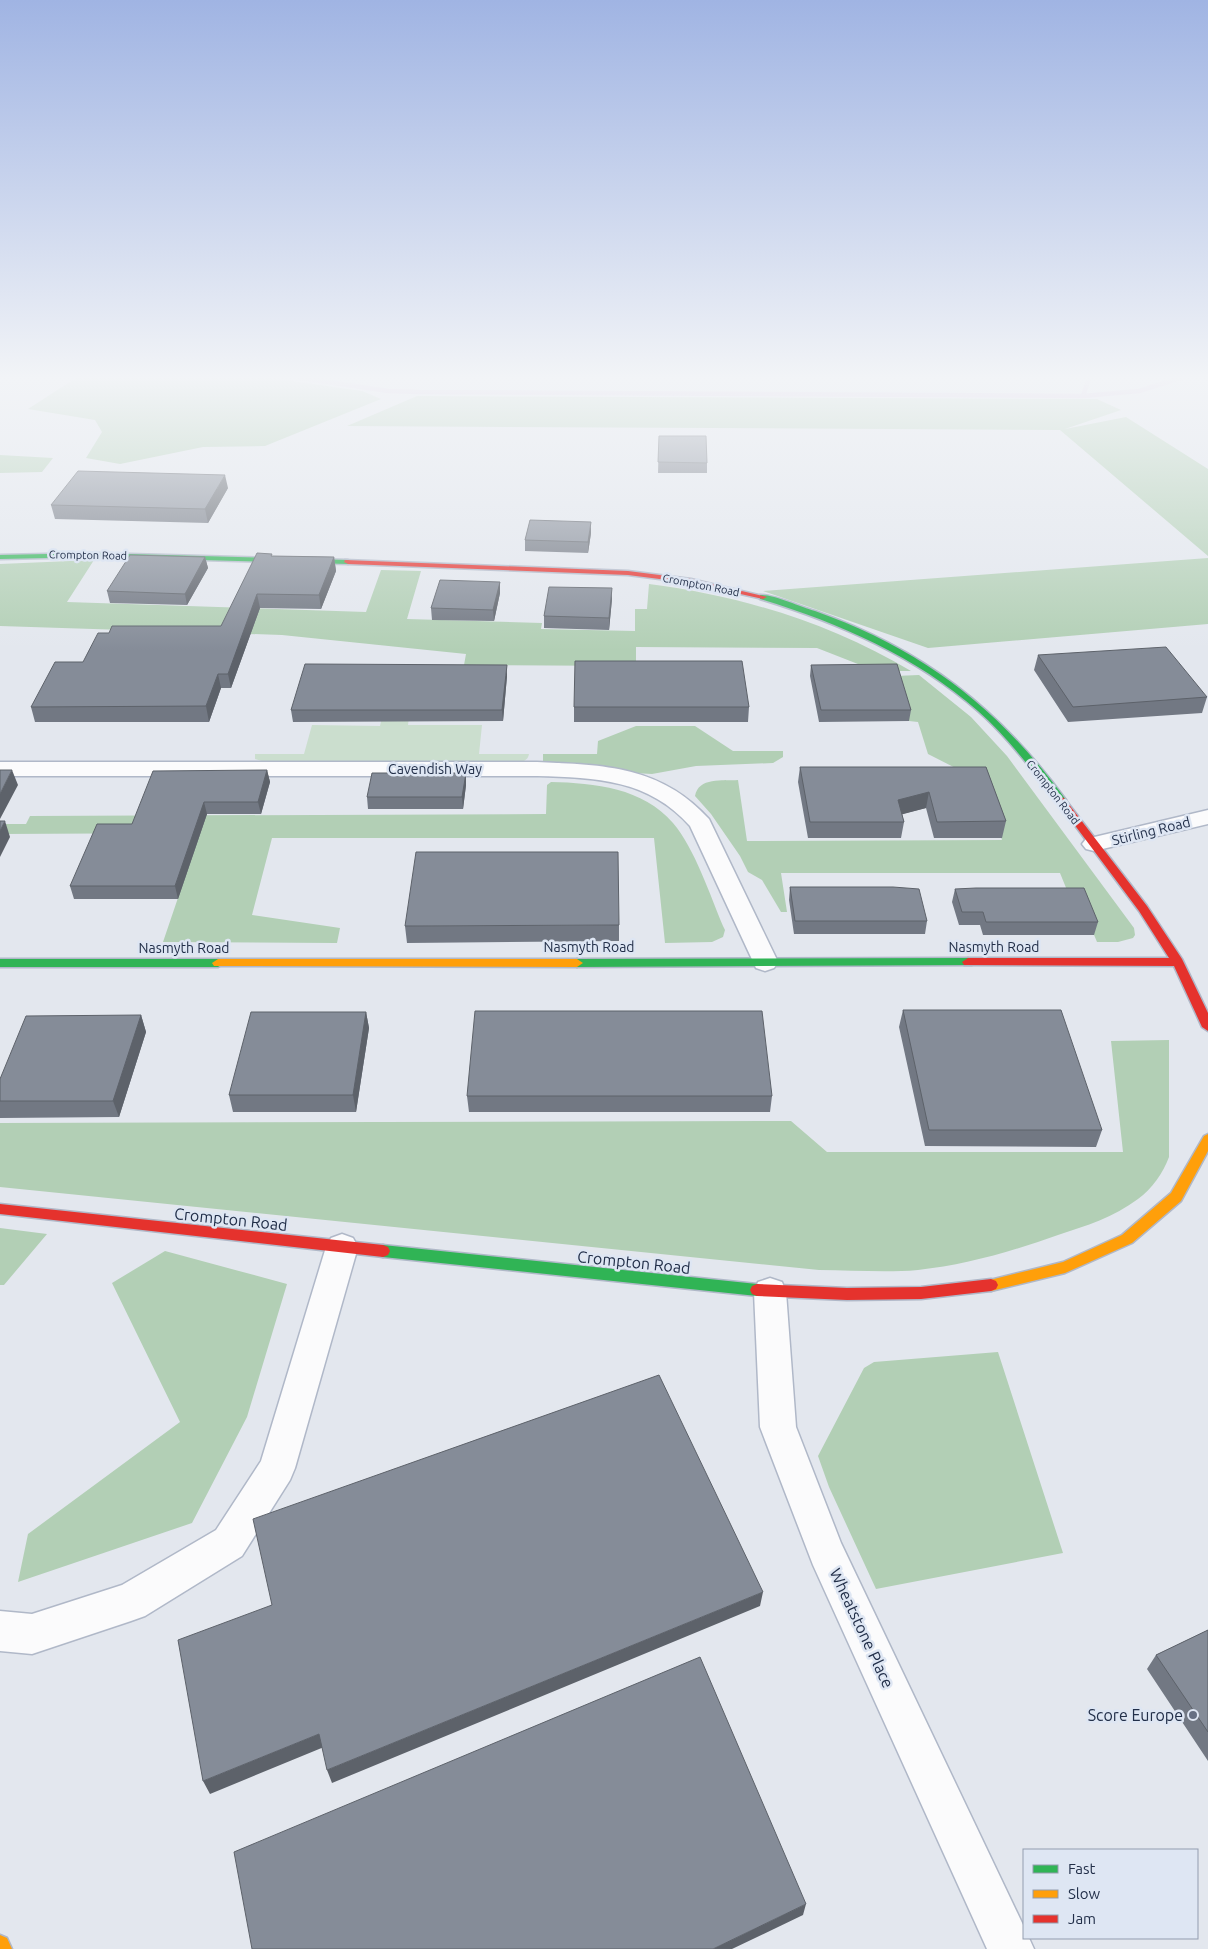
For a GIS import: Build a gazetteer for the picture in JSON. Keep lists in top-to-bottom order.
{
  "streets": {
    "street": [
      "Crompton Road",
      "Cavendish Way",
      "Stirling Road",
      "Nasmyth Road",
      "Wheatstone Place"
    ]
  },
  "crossings": [
    ["Crompton Road", "Stirling Road"],
    ["Crompton Road", "Nasmyth Road"],
    ["Crompton Road", "Wheatstone Place"],
    ["Cavendish Way", "Nasmyth Road"]
  ],
  "places": ["Score Europe"],
  "legend": ["Fast", "Slow", "Jam"]
}
